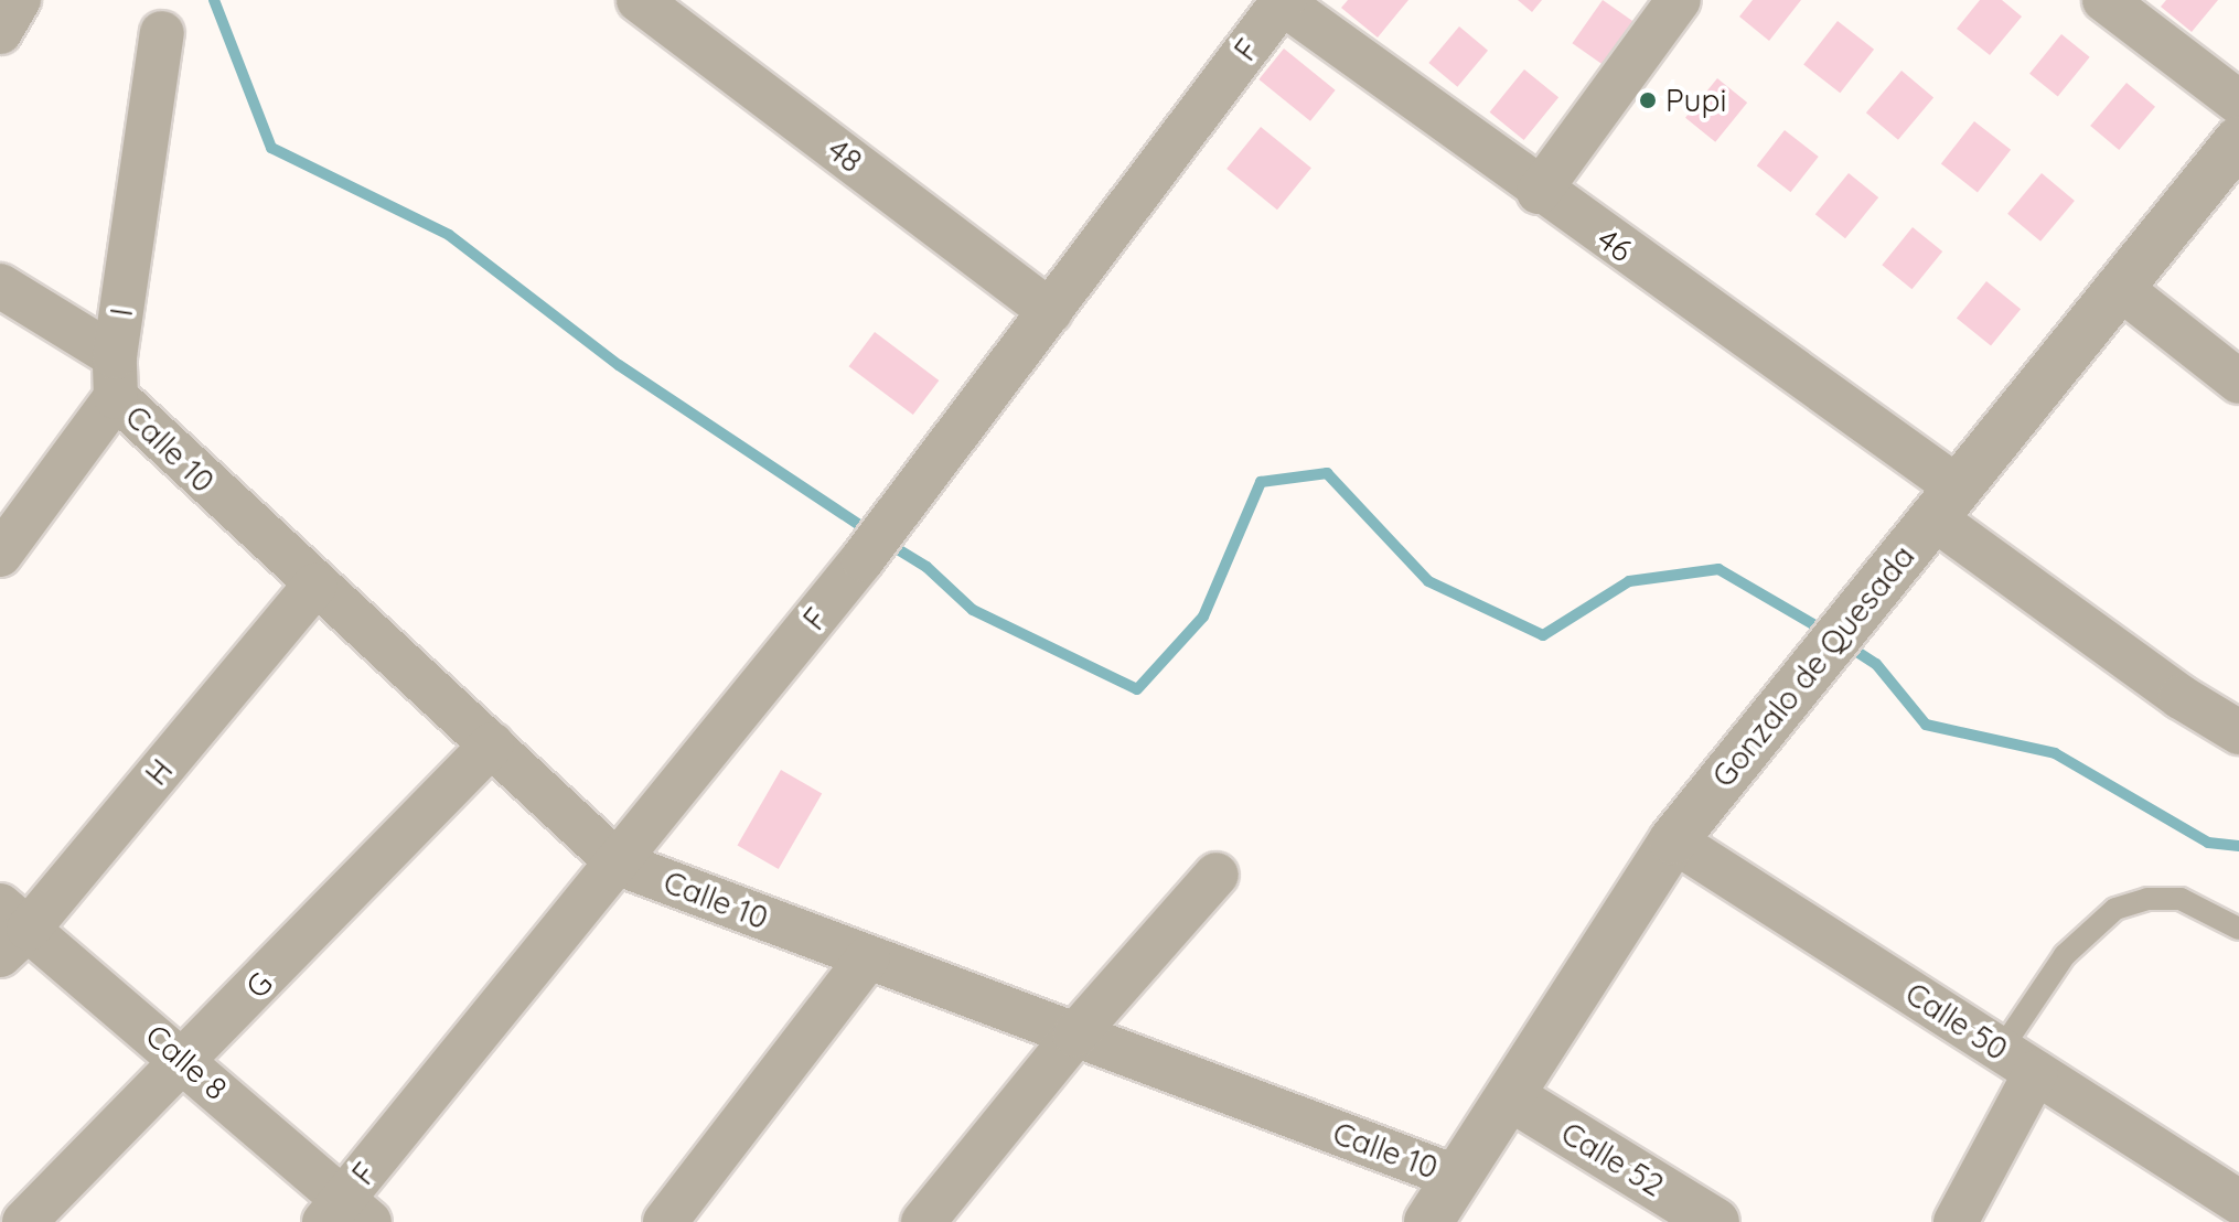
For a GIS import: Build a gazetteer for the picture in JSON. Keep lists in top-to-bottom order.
{
  "streets": {
    "street": [
      "F",
      "48",
      "46",
      "I",
      "Calle 10",
      "Gonzalo de Quesada",
      "H",
      "G",
      "Calle 50",
      "Calle 8",
      "Calle 52"
    ]
  },
  "crossings": [
    ["F", "48"],
    ["F", "46"],
    ["F", "Calle 10"],
    ["F", "Calle 8"],
    ["46", "Gonzalo de Quesada"],
    ["I", "Calle 10"],
    ["Calle 10", "Gonzalo de Quesada"],
    ["Calle 10", "H"],
    ["Calle 10", "G"],
    ["Gonzalo de Quesada", "Calle 50"],
    ["Gonzalo de Quesada", "Calle 52"],
    ["H", "Calle 8"],
    ["G", "Calle 8"]
  ],
  "places": ["Pupi"]
}
